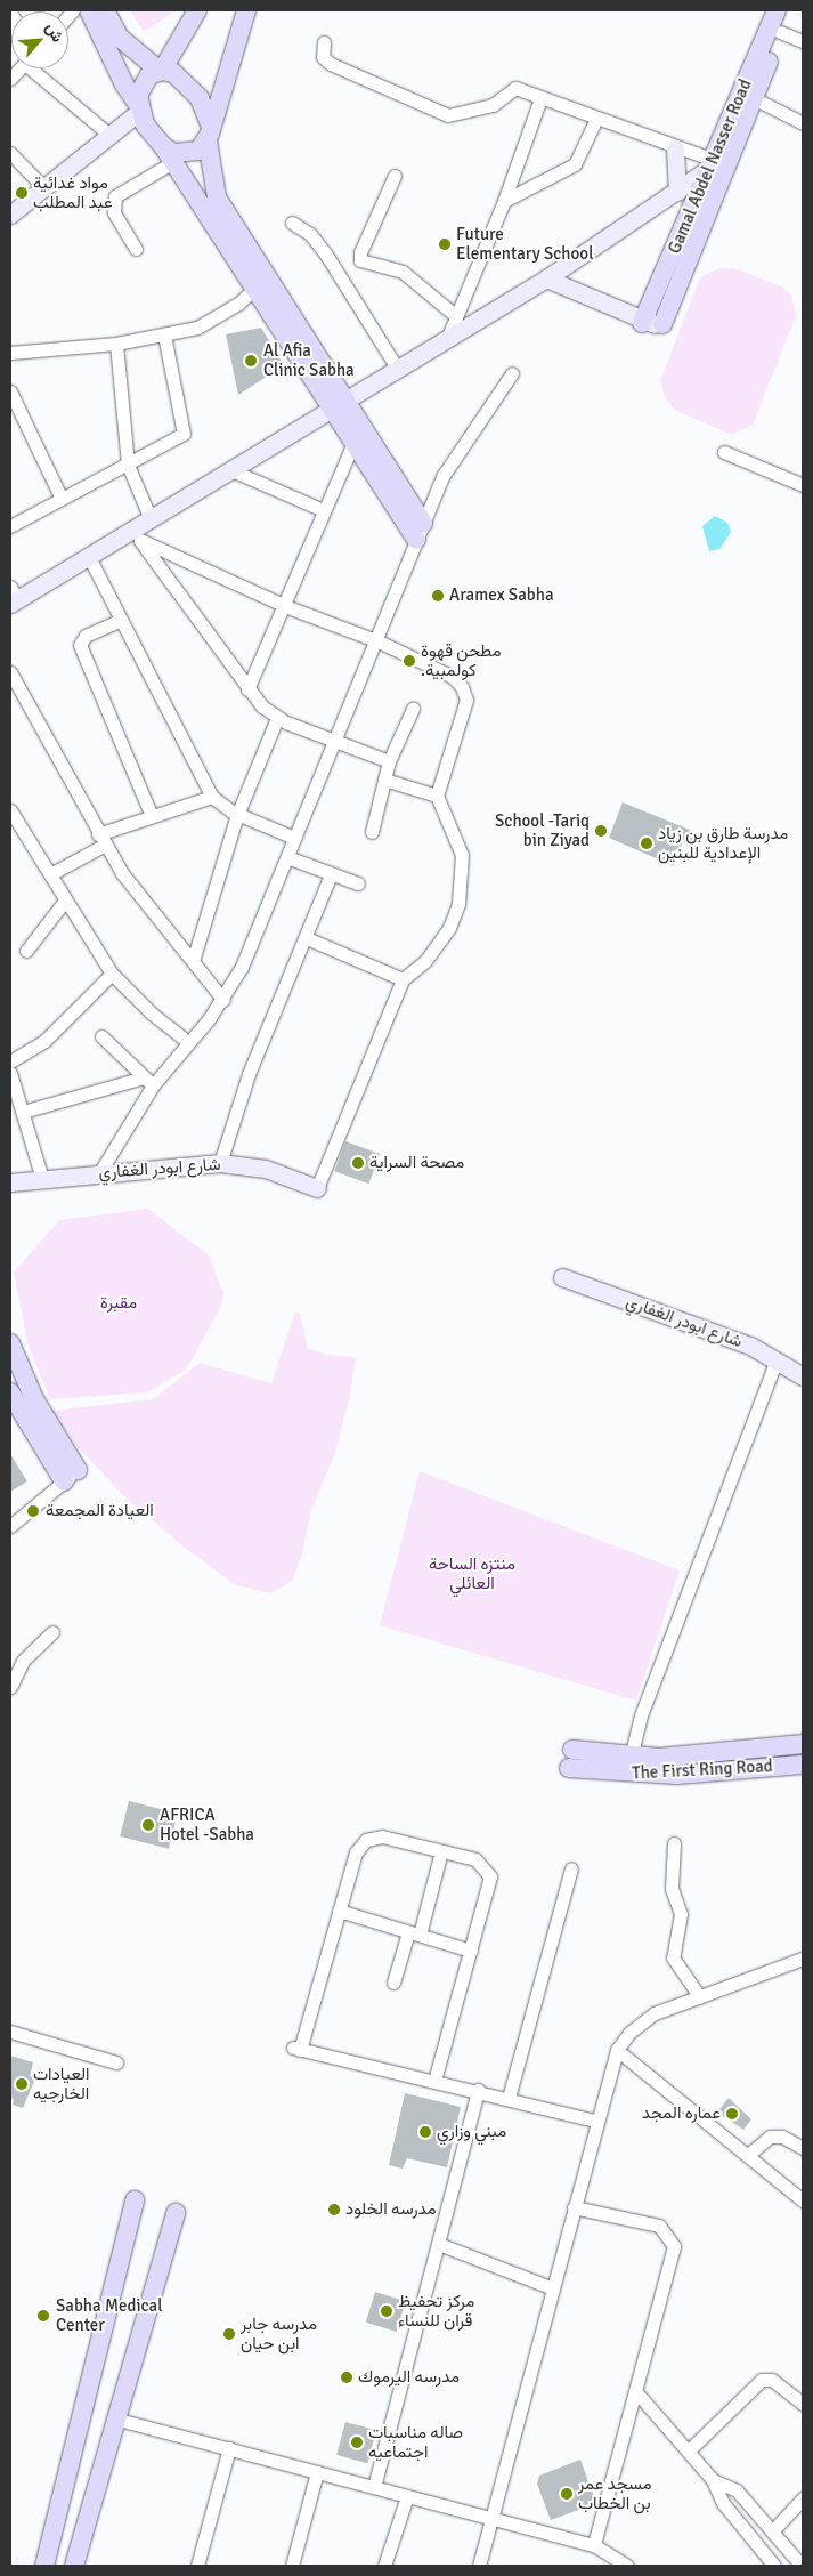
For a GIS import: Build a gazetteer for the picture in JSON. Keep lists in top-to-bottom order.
{
  "streets": {
    "main road": ["Gamal Abdel Nasser Road", "The First Ring Road"],
    "street": ["شارع ابودر الغفاري"]
  },
  "parks": ["مقبرة", "منتزه الساحة العائلي"],
  "places": [
    "مواد غدائية عبد المطلب",
    "Future Elementary School",
    "Al Afia Clinic Sabha",
    "Aramex Sabha",
    "مطحن قهوة .كولمبية",
    "School -Tariq bin Ziyad",
    "مدرسة طارق بن زياد الإعدادية للبنين",
    "مصحة السراية",
    "العيادة المجمعة",
    "AFRICA Hotel -Sabha",
    "العيادات الخارجيه",
    "عماره المجد",
    "مبني وزاري",
    "مدرسه الخلود",
    "مركز تحفيظ قران للنساء",
    "Sabha Medical Center",
    "مدرسه جابر ابن حيان",
    "مدرسه اليرموك",
    "صاله مناسبات اجتماعيه",
    "مسجد عمر بن الخطاب"
  ],
  "north": "top right"
}
